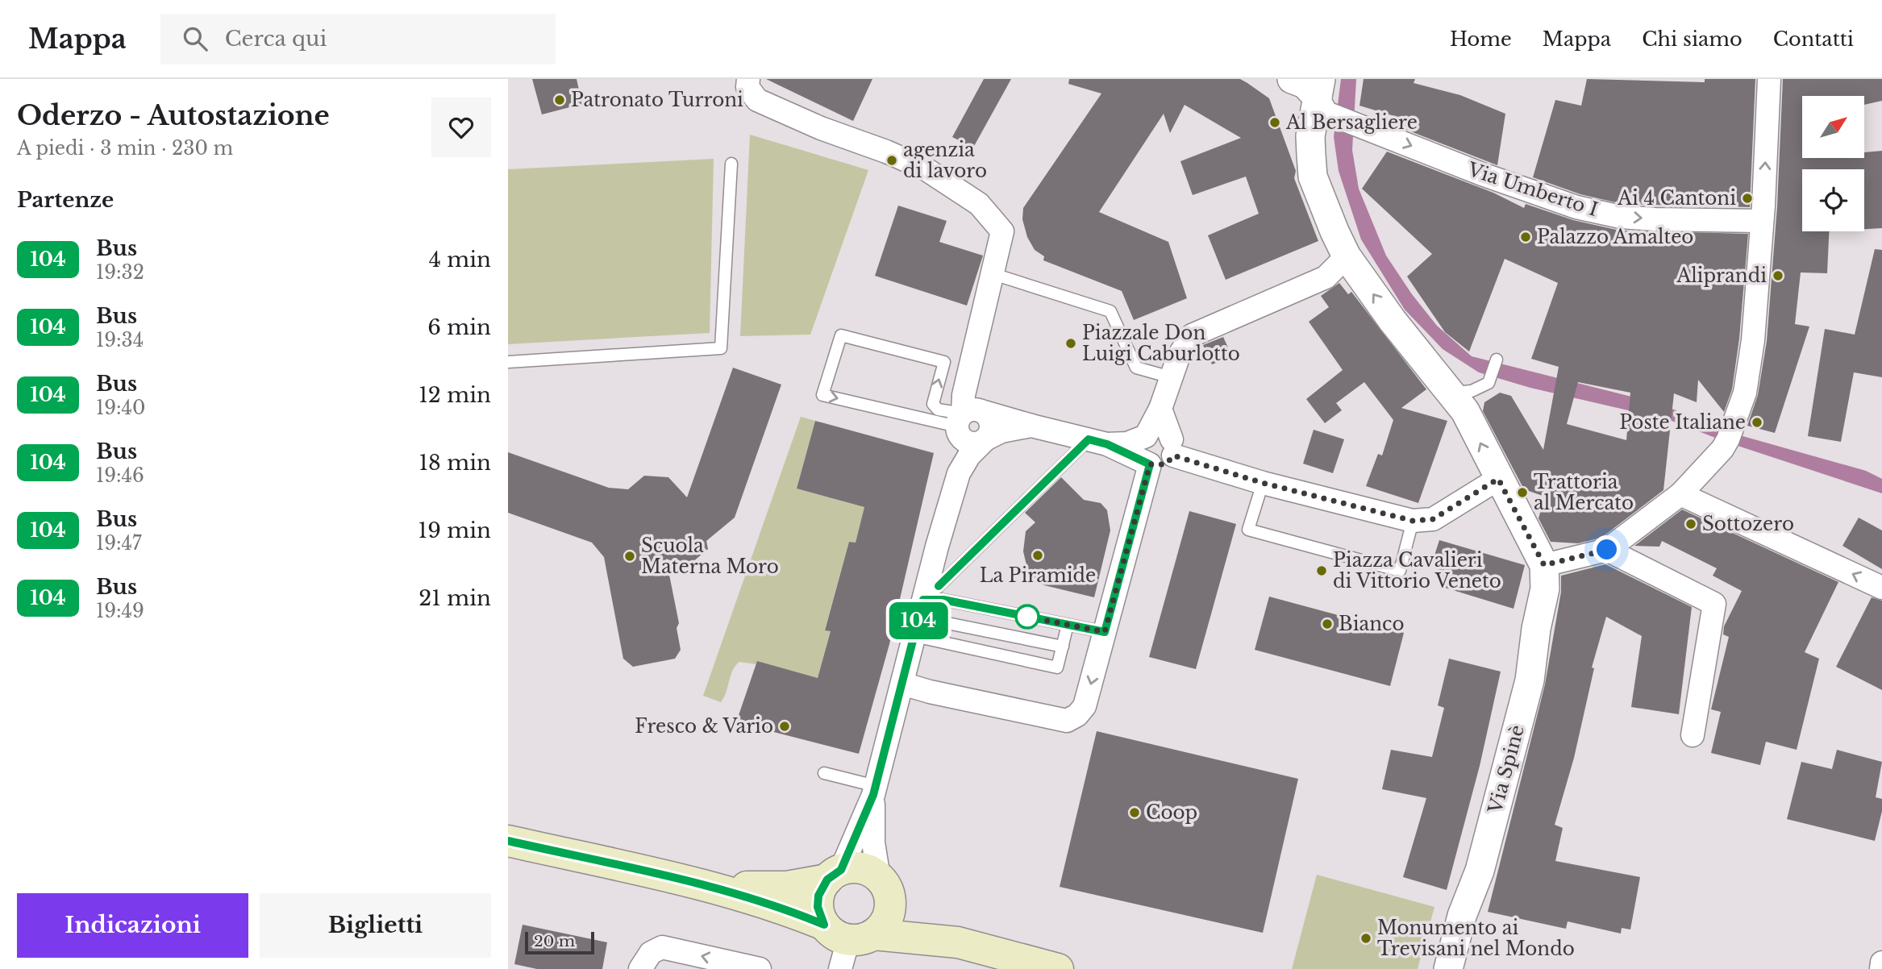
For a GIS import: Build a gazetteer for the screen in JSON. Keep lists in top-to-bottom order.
{
  "streets": {
    "street": ["Via Umberto I", "Via Spinè"]
  },
  "one_way": ["Via Umberto I"],
  "places": [
    "Patronato Turroni",
    "Al Bersagliere",
    "agenzia di lavoro",
    "Ai 4 Cantoni",
    "Palazzo Amalteo",
    "Aliprandi",
    "Piazzale Don Luigi Caburlotto",
    "Poste Italiane",
    "Trattoria al Mercato",
    "Sottozero",
    "La Piramide",
    "Scuola Materna Moro",
    "Piazza Cavalieri di Vittorio Veneto",
    "Bianco",
    "Fresco & Vario",
    "Coop",
    "Monumento ai Trevisani nel Mondo"
  ],
  "lines": ["bus line 104"],
  "scale_bar": "20 m",
  "north": "top right",
  "page": {
    "header": "Mappa",
    "search": "Cerca qui",
    "nav": [
      "Home",
      "Mappa",
      "Chi siamo",
      "Contatti"
    ],
    "heading": [
      ["Oderzo - Autostazione", "A piedi · 3 min · 230 m"],
      "Partenze"
    ],
    "on_map": "104",
    "list": [
      {
        "mark": "104",
        "name": "Bus",
        "note": "19:32",
        "value": "4 min"
      },
      {
        "mark": "104",
        "name": "Bus",
        "note": "19:34",
        "value": "6 min"
      },
      {
        "mark": "104",
        "name": "Bus",
        "note": "19:40",
        "value": "12 min"
      },
      {
        "mark": "104",
        "name": "Bus",
        "note": "19:46",
        "value": "18 min"
      },
      {
        "mark": "104",
        "name": "Bus",
        "note": "19:47",
        "value": "19 min"
      },
      {
        "mark": "104",
        "name": "Bus",
        "note": "19:49",
        "value": "21 min"
      }
    ],
    "buttons": ["Indicazioni", "Biglietti"],
    "scale": "20 m"
  }
}
